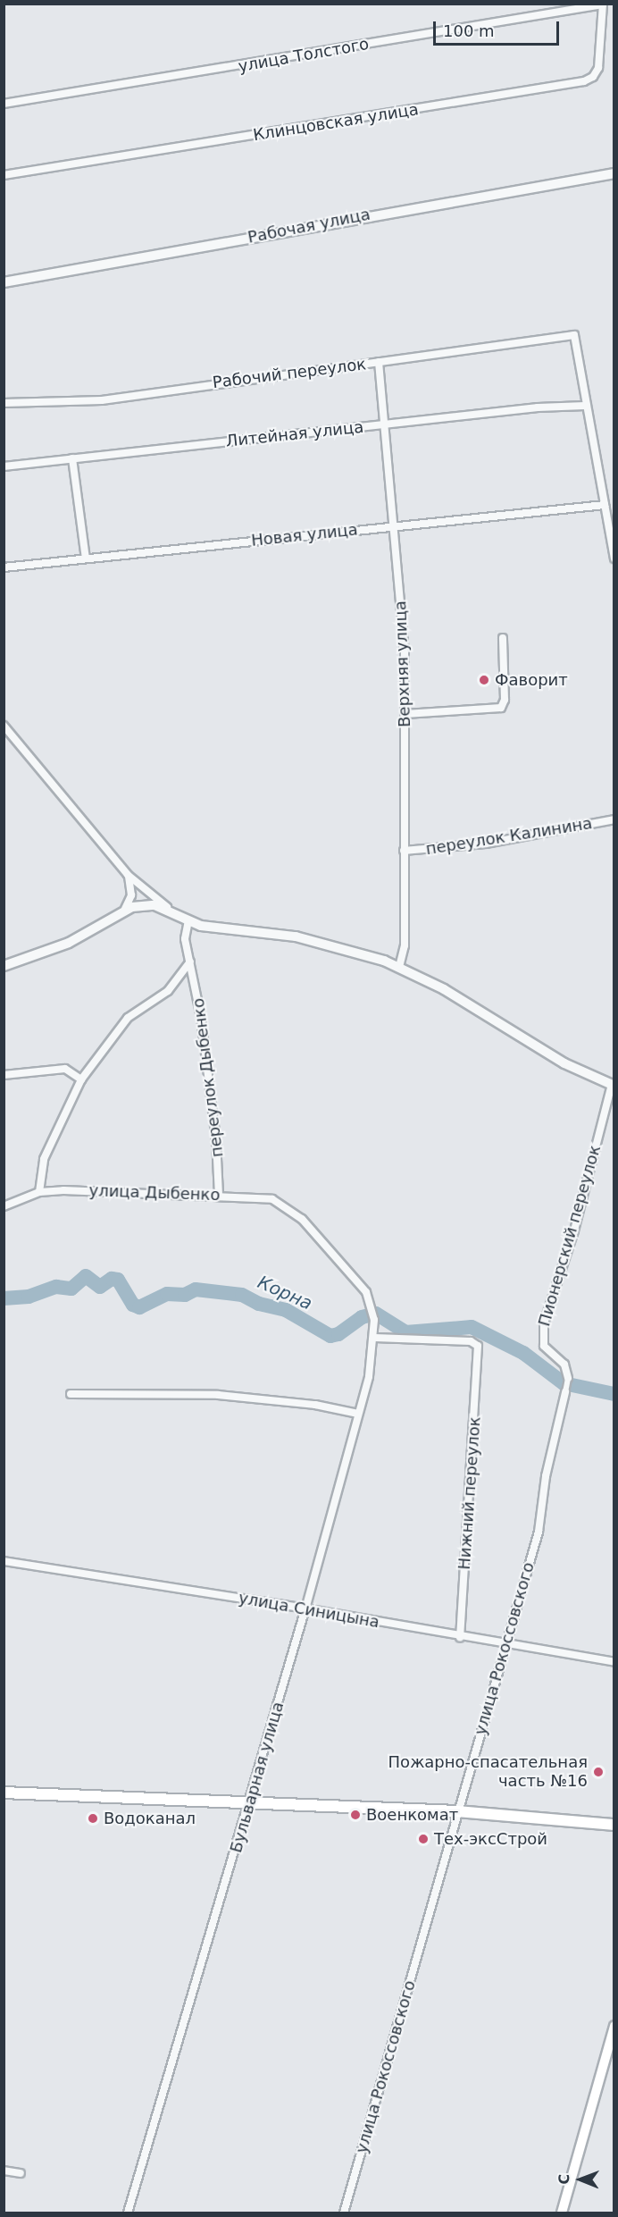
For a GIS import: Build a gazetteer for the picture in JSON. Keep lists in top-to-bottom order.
{
  "streets": {
    "street": [
      "улица Толстого",
      "Клинцовская улица",
      "Рабочая улица",
      "Рабочий переулок",
      "Литейная улица",
      "Новая улица",
      "Верхняя улица",
      "переулок Калинина",
      "переулок Дыбенко",
      "улица Дыбенко",
      "Пионерский переулок",
      "Нижний переулок",
      "улица Синицына",
      "улица Рокоссовского",
      "Бульварная улица"
    ]
  },
  "crossings": [
    ["улица Толстого", "Клинцовская улица"],
    ["Рабочий переулок", "Литейная улица"],
    ["Рабочий переулок", "Верхняя улица"],
    ["Литейная улица", "Верхняя улица"],
    ["Новая улица", "Верхняя улица"],
    ["Верхняя улица", "переулок Калинина"],
    ["переулок Дыбенко", "улица Дыбенко"],
    ["улица Дыбенко", "Бульварная улица"],
    ["Нижний переулок", "улица Синицына"],
    ["Нижний переулок", "Бульварная улица"],
    ["улица Синицына", "улица Рокоссовского"],
    ["улица Синицына", "Бульварная улица"]
  ],
  "water": ["Корна"],
  "places": [
    "Фаворит",
    "Пожарно-спасательная часть №16",
    "Военкомат",
    "Водоканал",
    "Тех-эксСтрой"
  ],
  "scale_bar": "100 m",
  "north": "left"
}
